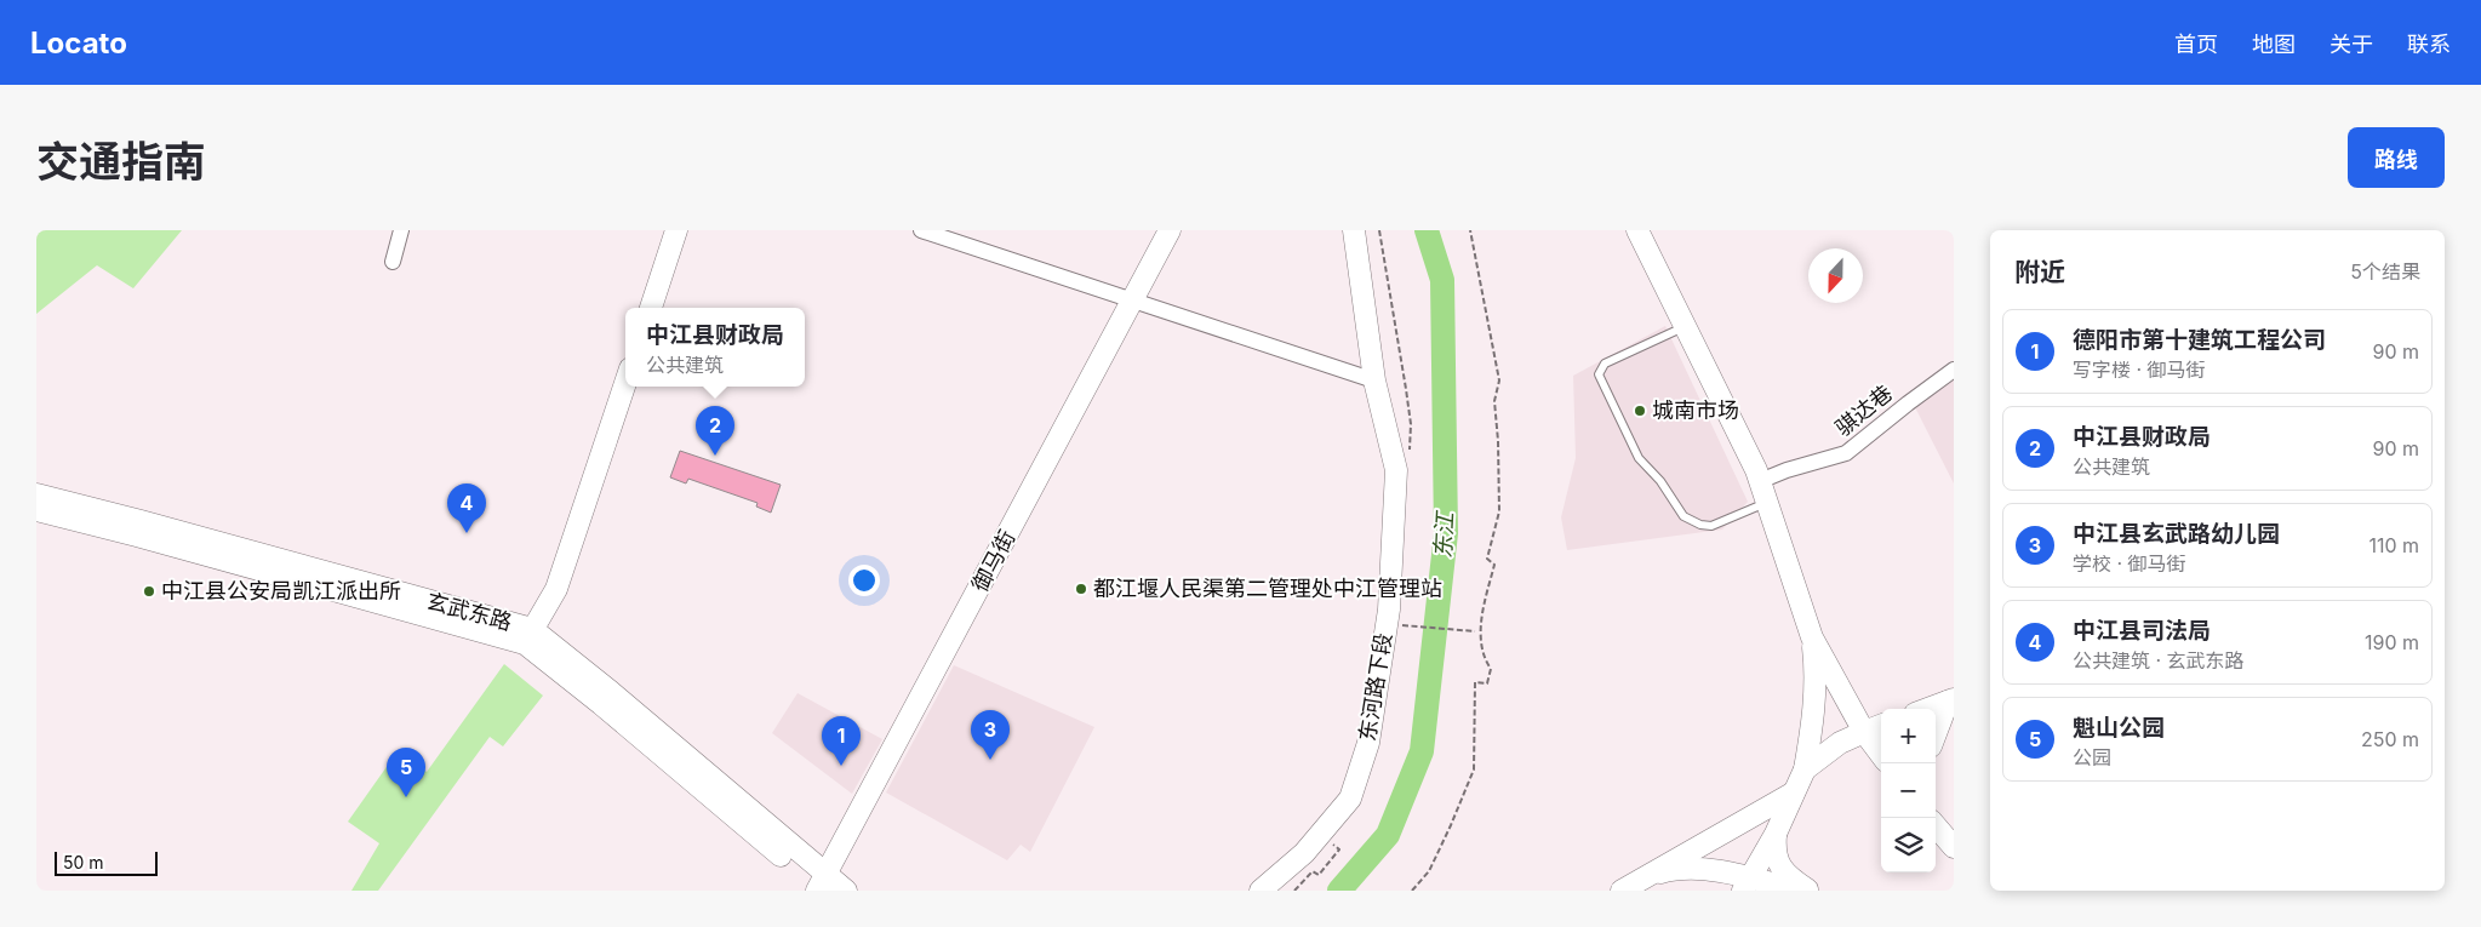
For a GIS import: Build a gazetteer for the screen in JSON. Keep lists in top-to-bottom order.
{
  "streets": {
    "street": [
      "骐达巷",
      "御马街",
      "玄武东路",
      "东河路下段"
    ]
  },
  "crossings": [
    ["御马街", "玄武东路"]
  ],
  "water": ["东江"],
  "places": ["城南市场", "都江堰人民渠第二管理处中江管理站", "中江县公安局凯江派出所"],
  "scale_bar": "50 m",
  "north": "bottom",
  "page": {
    "header": "Locato",
    "nav": [
      "首页",
      "地图",
      "关于",
      "联系"
    ],
    "title": "交通指南",
    "buttons": "路线",
    "heading": ["附近", "5个结果"],
    "popup": ["中江县财政局", "公共建筑"],
    "list": [
      {
        "mark": "1",
        "name": "德阳市第十建筑工程公司",
        "note": "写字楼 · 御马街",
        "value": "90 m"
      },
      {
        "mark": "2",
        "name": "中江县财政局",
        "note": "公共建筑",
        "value": "90 m"
      },
      {
        "mark": "3",
        "name": "中江县玄武路幼儿园",
        "note": "学校 · 御马街",
        "value": "110 m"
      },
      {
        "mark": "4",
        "name": "中江县司法局",
        "note": "公共建筑 · 玄武东路",
        "value": "190 m"
      },
      {
        "mark": "5",
        "name": "魁山公园",
        "note": "公园",
        "value": "250 m"
      }
    ],
    "pins": [
      "2",
      "4",
      "3",
      "1",
      "5"
    ],
    "map_buttons": ["+", "−"],
    "scale": "50 m"
  }
}
